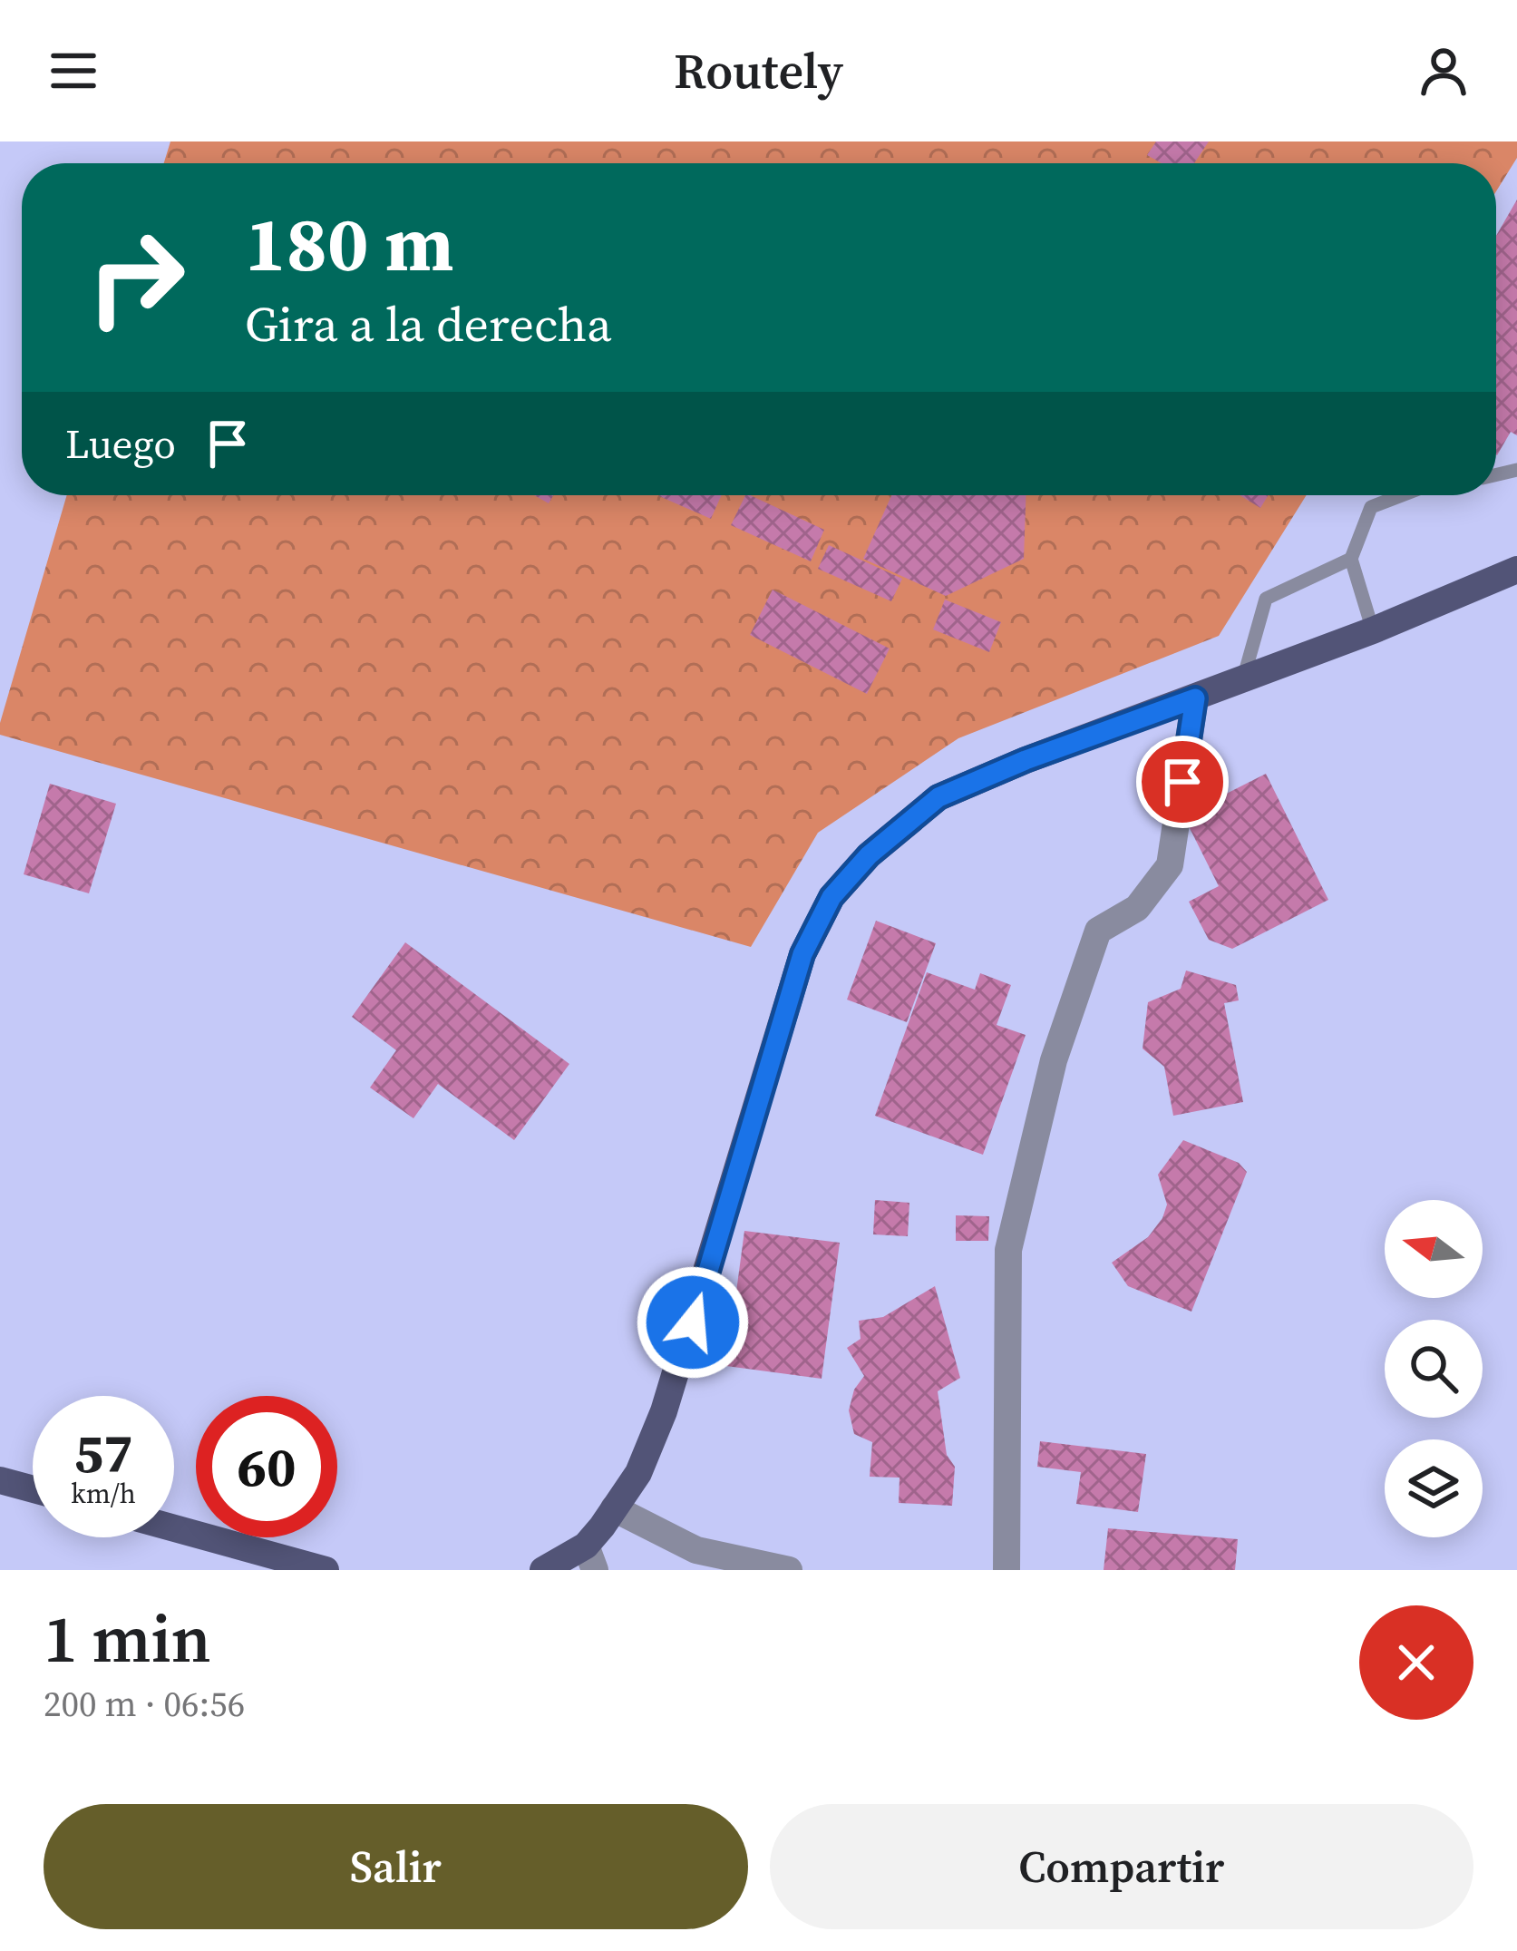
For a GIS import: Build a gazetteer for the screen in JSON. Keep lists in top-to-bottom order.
{
  "north": "left",
  "page": {
    "header": "Routely",
    "turn": ["180 m", "Gira a la derecha"],
    "then": "Luego",
    "speed": "57 km/h",
    "limit": "60",
    "heading": ["1 min", "200 m · 06:56"],
    "buttons": ["Salir", "Compartir"]
  }
}
